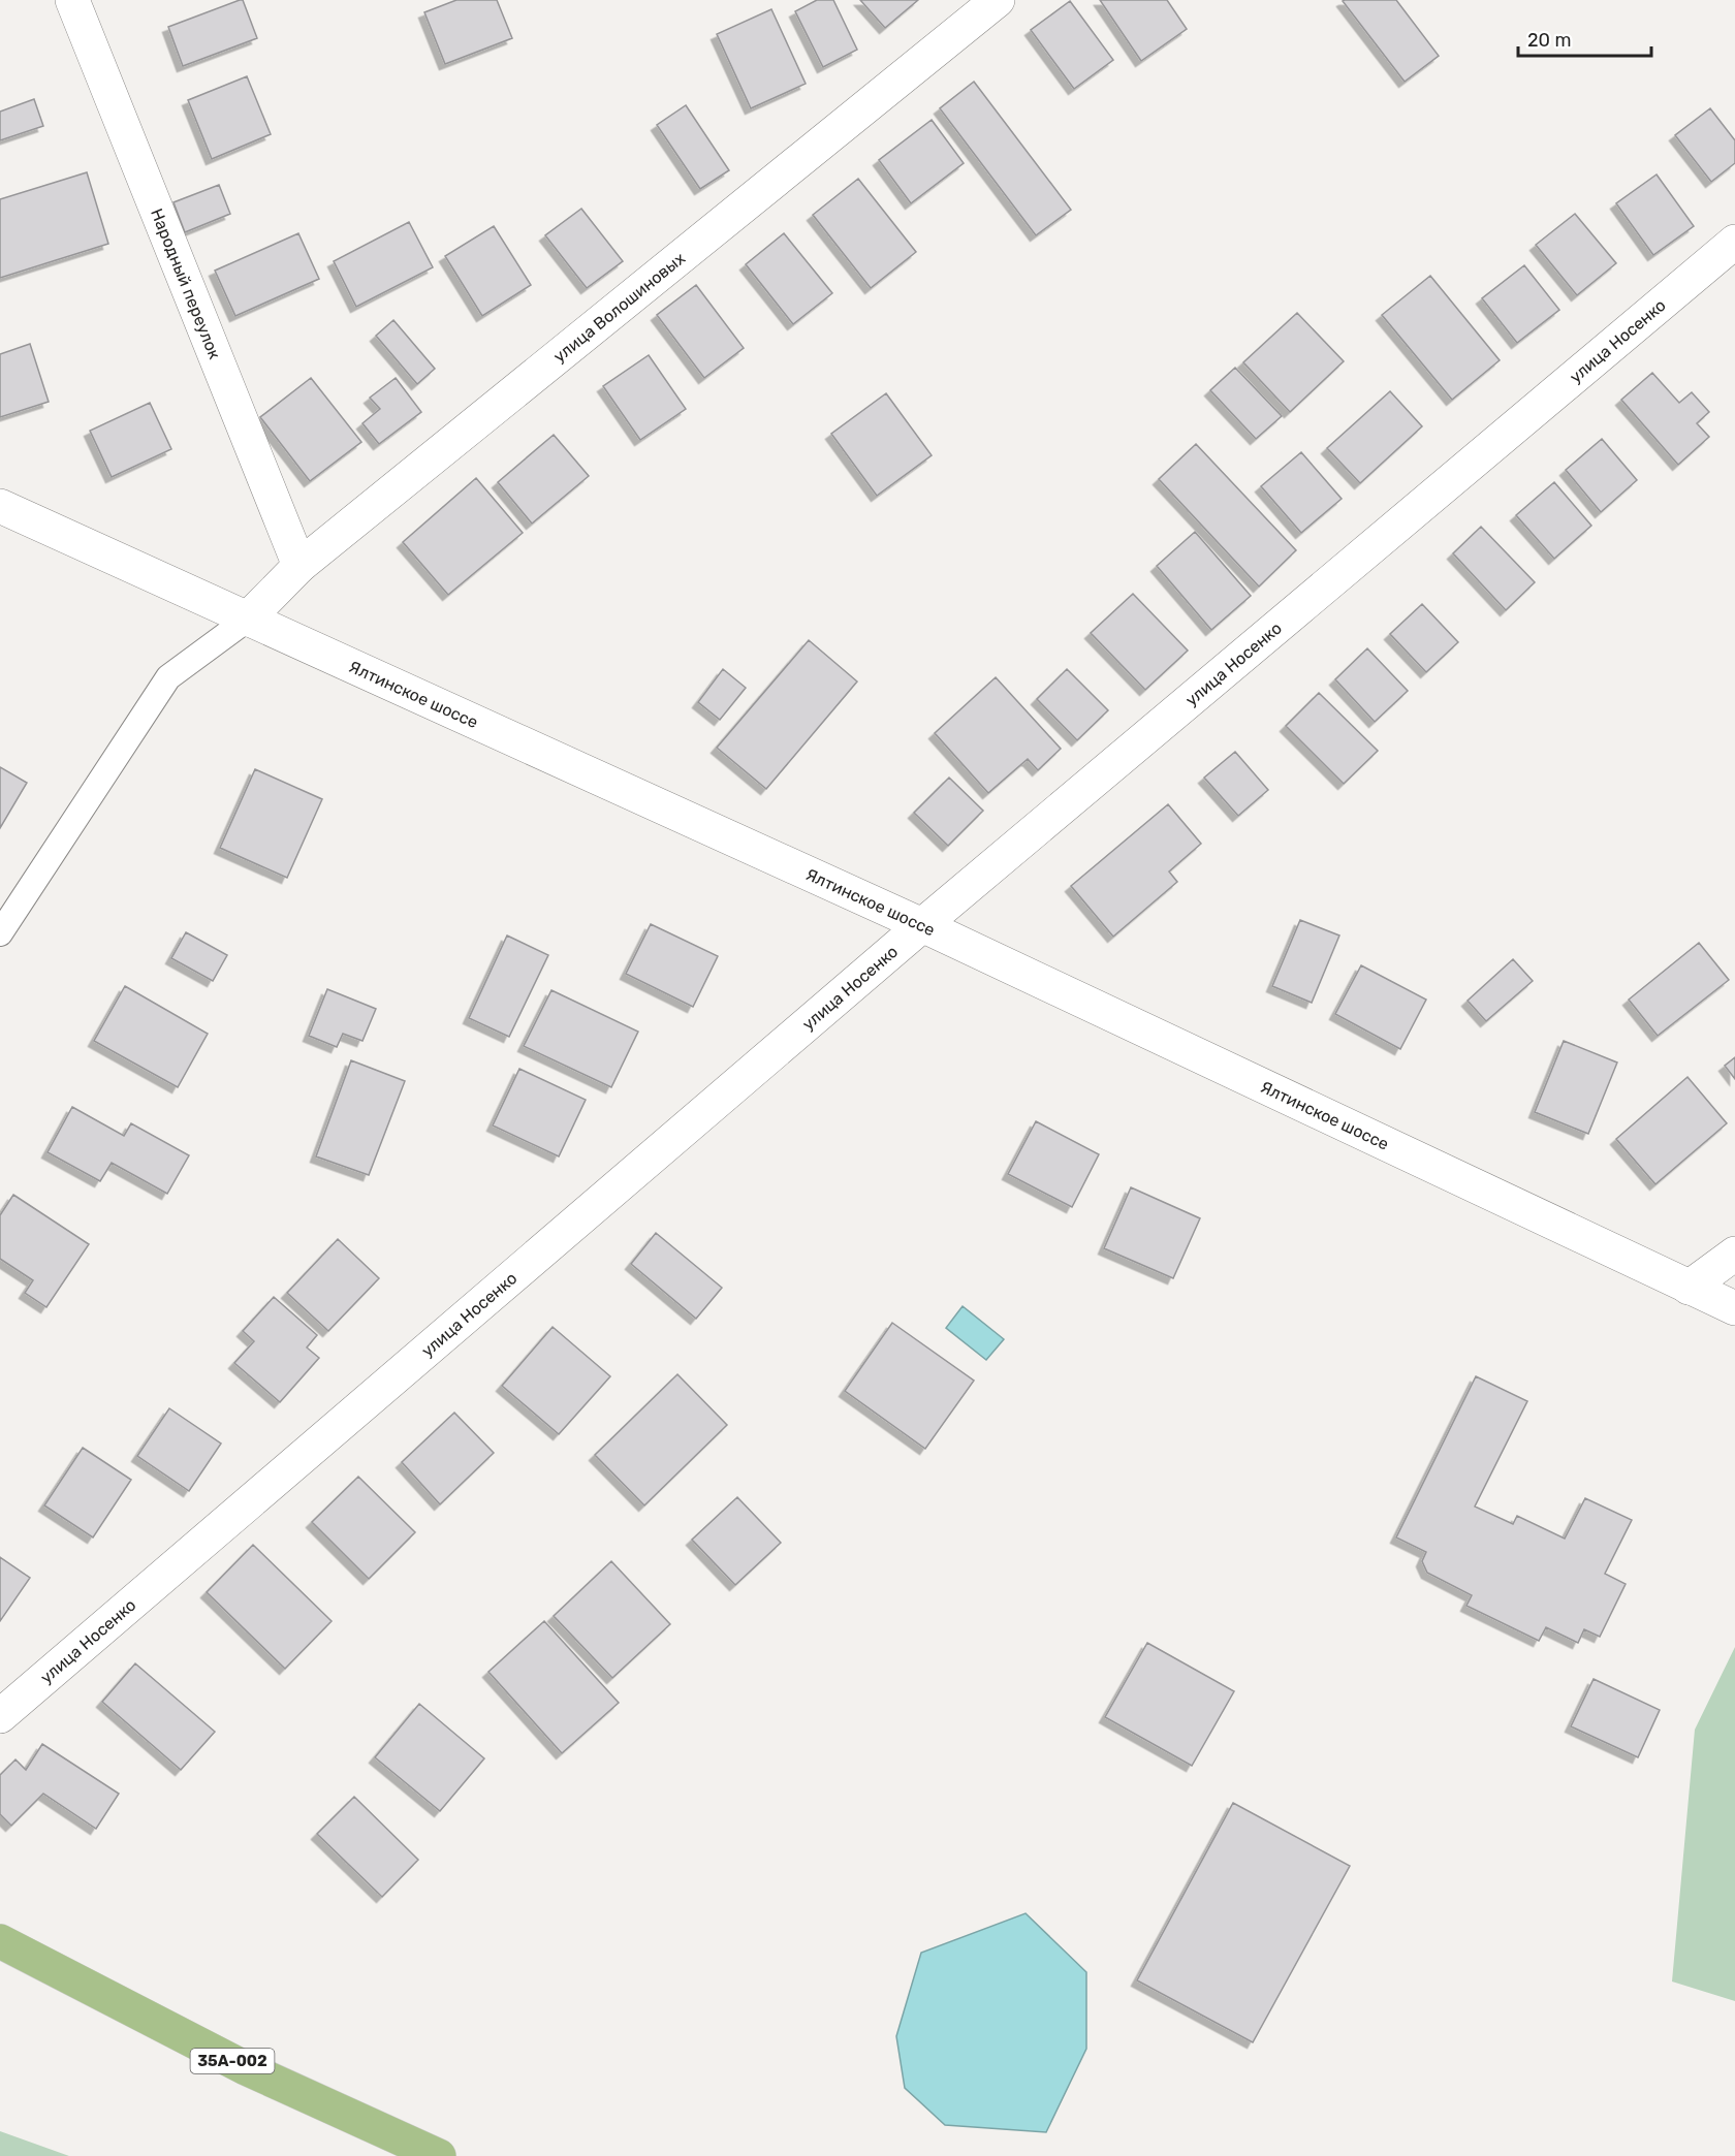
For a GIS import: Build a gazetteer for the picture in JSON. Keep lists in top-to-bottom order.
{
  "streets": {
    "main road": ["35А-002"],
    "street": [
      "Народный переулок",
      "улица Волошиновых",
      "улица Носенко",
      "Ялтинское шоссе"
    ]
  },
  "crossings": [
    ["Народный переулок", "улица Волошиновых"],
    ["улица Волошиновых", "Ялтинское шоссе"],
    ["улица Носенко", "Ялтинское шоссе"]
  ],
  "scale_bar": "20 m"
}
